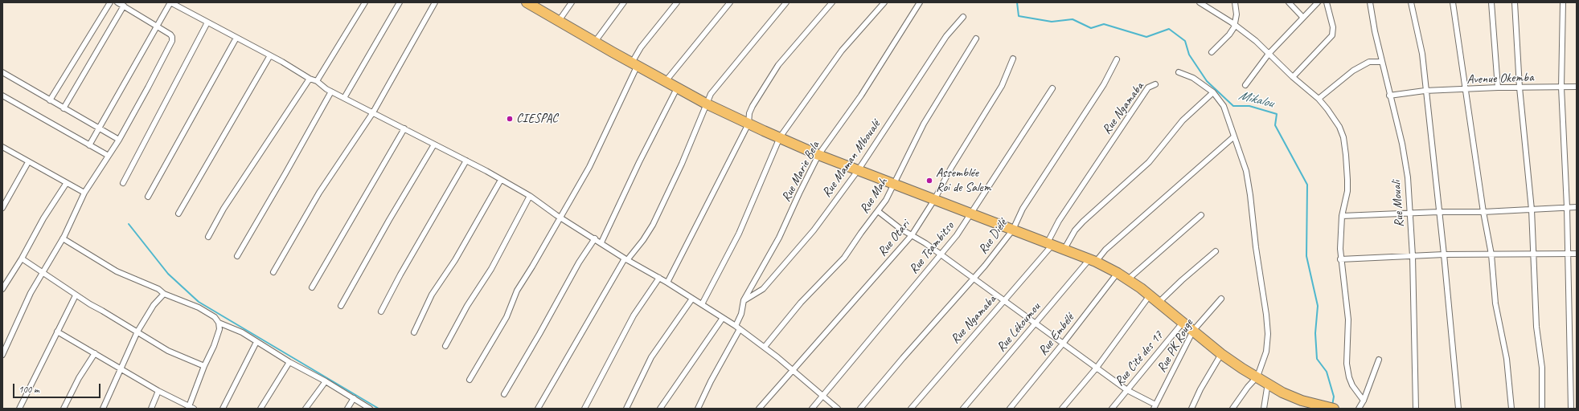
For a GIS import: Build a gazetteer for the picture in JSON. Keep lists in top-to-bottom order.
{
  "streets": {
    "street": [
      "Avenue Okemba",
      "Rue Ngamaba",
      "Rue Maman Mboualé",
      "Rue Marie Bela",
      "Rue Mah",
      "Rue Mouali",
      "Rue Diélé",
      "Rue Otari",
      "Rue Tsambitso",
      "Rue Lékoumou",
      "Rue Embélé",
      "Rue PK Rouge",
      "Rue Cité des 17"
    ]
  },
  "crossings": [
    ["Avenue Okemba", "Rue Mouali"],
    ["Rue Maman Mboualé", "Rue Marie Bela"]
  ],
  "water": ["Mikalou"],
  "places": ["CIESPAC", "Assemblée Roi de Salem"],
  "scale_bar": "100 m"
}
